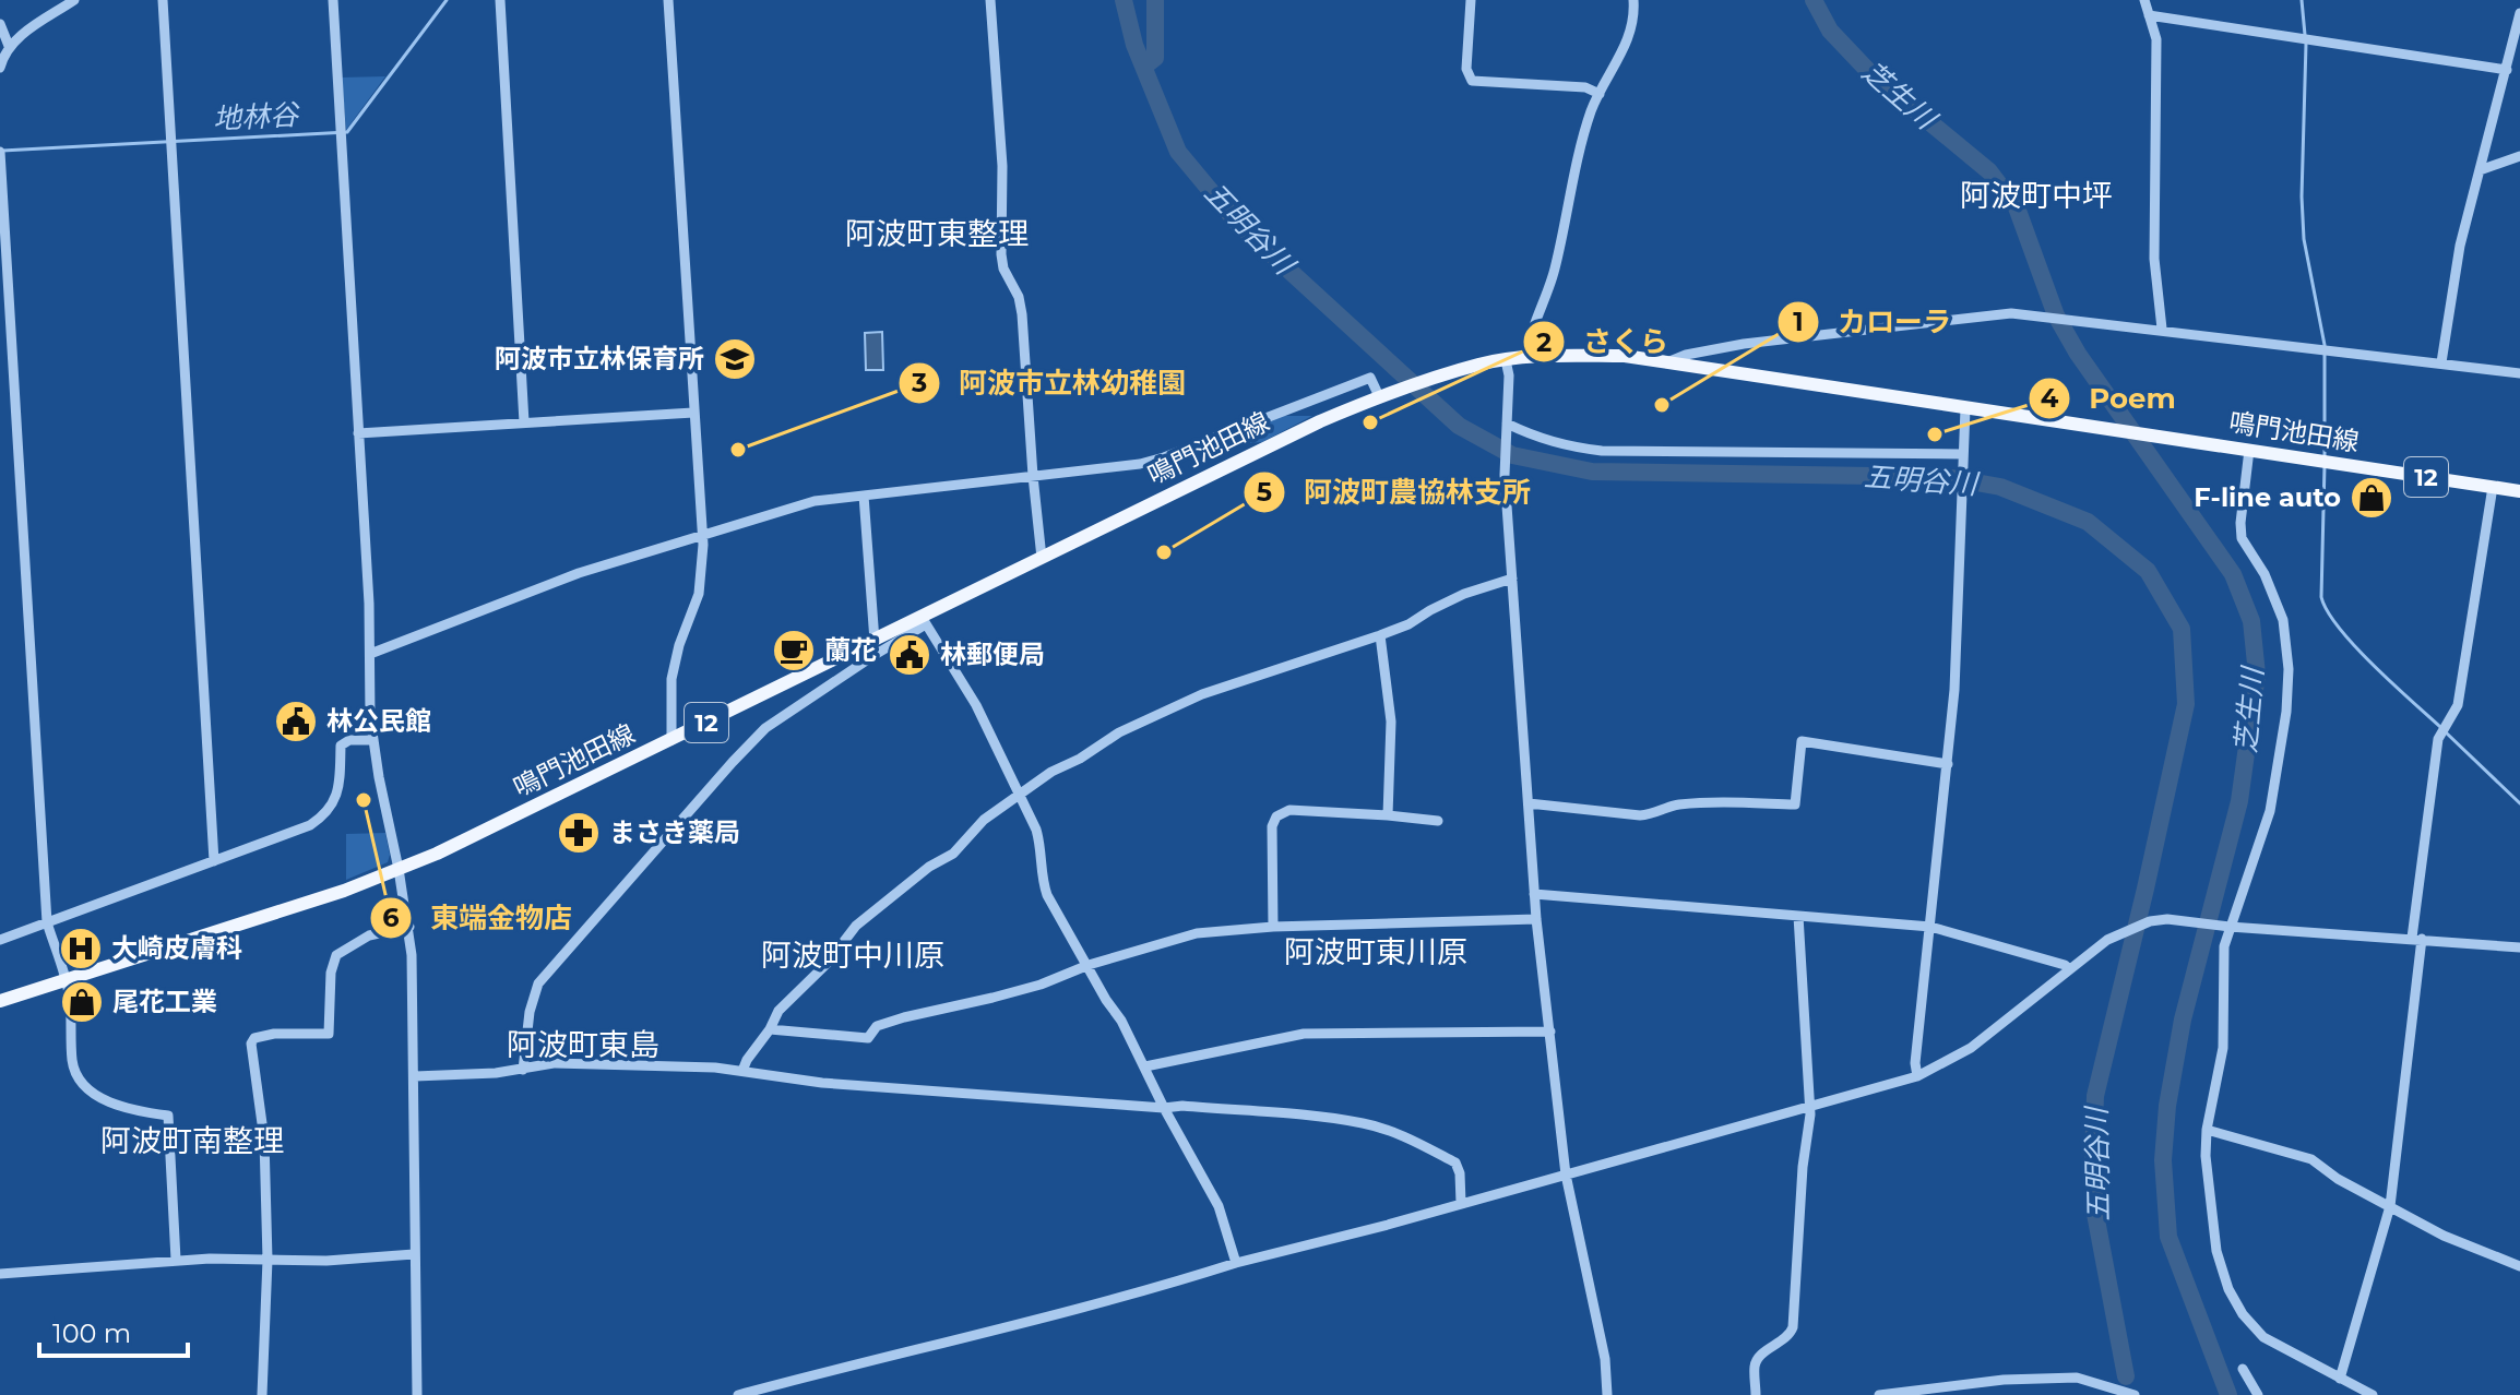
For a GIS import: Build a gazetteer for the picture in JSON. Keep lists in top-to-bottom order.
{
  "streets": {
    "main road": ["鳴門池田線", "12"]
  },
  "districts": [
    "阿波町中坪",
    "阿波町東整理",
    "阿波町東川原",
    "阿波町中川原",
    "阿波町東島",
    "阿波町南整理"
  ],
  "water": ["芝生川", "地林谷", "五明谷川"],
  "places": {
    "school or university": ["阿波市立林保育所"],
    "other": [
      "カローラ",
      "さくら",
      "Poem",
      "阿波市立林幼稚園",
      "阿波町農協林支所",
      "東端金物店"
    ],
    "shop": ["F-line auto", "尾花工業"],
    "cafe": ["蘭花"],
    "public building": ["林郵便局", "林公民館"],
    "pharmacy": ["まさき薬局"],
    "hospital": ["大崎皮膚科"]
  },
  "scale_bar": "100 m"
}
